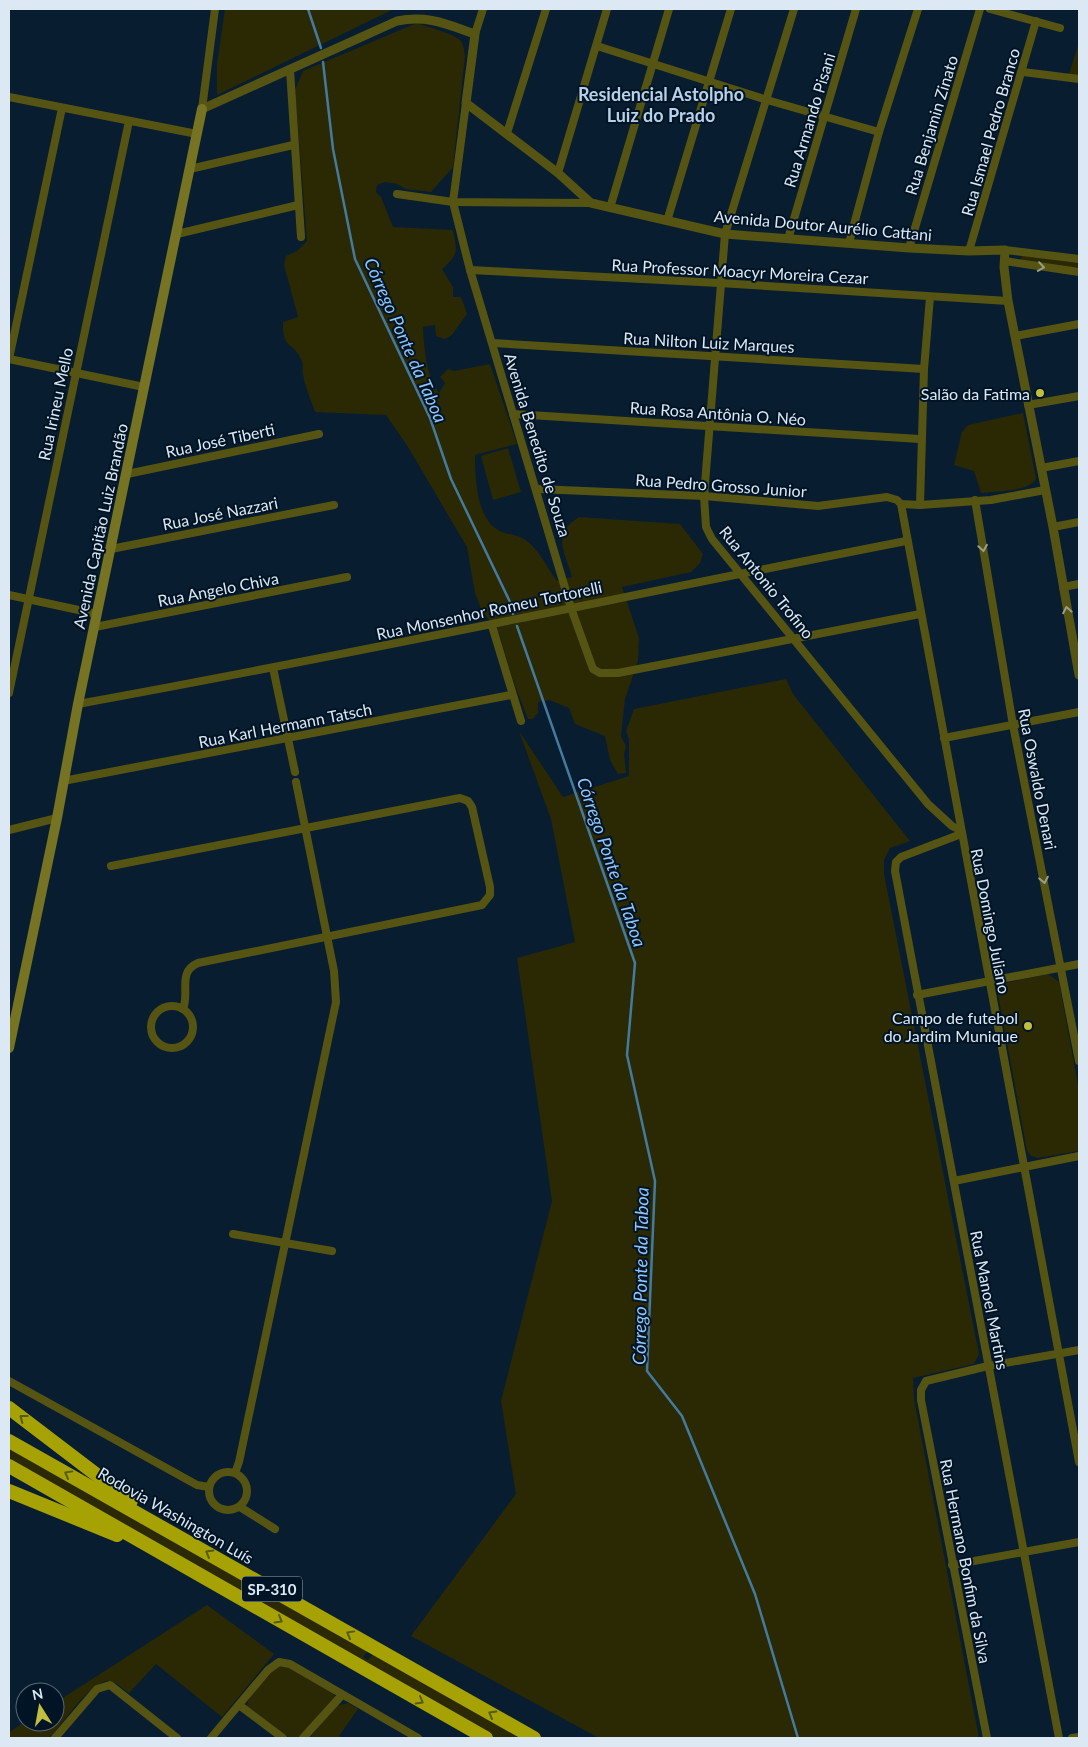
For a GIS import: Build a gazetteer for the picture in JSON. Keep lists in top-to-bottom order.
{
  "streets": {
    "highway": ["Rodovia Washington Luís", "SP-310"],
    "main road": ["Avenida Capitão Luiz Brandão"],
    "street": [
      "Rua Armando Pisani",
      "Rua Benjamin Zinato",
      "Rua Ismael Pedro Branco",
      "Avenida Doutor Aurélio Cattani",
      "Rua Professor Moacyr Moreira Cezar",
      "Rua Nilton Luiz Marques",
      "Rua Irineu Mello",
      "Rua Rosa Antônia O. Néo",
      "Rua José Tiberti",
      "Avenida Benedito de Souza",
      "Rua Pedro Grosso Junior",
      "Rua José Nazzari",
      "Rua Antonio Trofino",
      "Rua Angelo Chiva",
      "Rua Monsenhor Romeu Tortorelli",
      "Rua Karl Hermann Tatsch",
      "Rua Oswaldo Denari",
      "Rua Domingo Juliano",
      "Rua Manoel Martins",
      "Rua Hermano Bonfim da Silva"
    ]
  },
  "crossings": [
    ["Rua Armando Pisani", "Avenida Doutor Aurélio Cattani"],
    ["Rua Benjamin Zinato", "Avenida Doutor Aurélio Cattani"],
    ["Rua Ismael Pedro Branco", "Avenida Doutor Aurélio Cattani"],
    ["Avenida Doutor Aurélio Cattani", "Rua Antonio Trofino"],
    ["Rua Professor Moacyr Moreira Cezar", "Avenida Benedito de Souza"],
    ["Rua Professor Moacyr Moreira Cezar", "Rua Antonio Trofino"],
    ["Rua Nilton Luiz Marques", "Avenida Benedito de Souza"],
    ["Rua Nilton Luiz Marques", "Rua Antonio Trofino"],
    ["Rua Rosa Antônia O. Néo", "Avenida Benedito de Souza"],
    ["Rua Rosa Antônia O. Néo", "Rua Antonio Trofino"],
    ["Rua José Tiberti", "Avenida Capitão Luiz Brandão"],
    ["Avenida Benedito de Souza", "Rua Pedro Grosso Junior"],
    ["Avenida Benedito de Souza", "Rua Antonio Trofino"],
    ["Avenida Benedito de Souza", "Rua Monsenhor Romeu Tortorelli"],
    ["Rua Pedro Grosso Junior", "Rua Antonio Trofino"],
    ["Rua Pedro Grosso Junior", "Rua Oswaldo Denari"],
    ["Rua Pedro Grosso Junior", "Rua Domingo Juliano"],
    ["Rua José Nazzari", "Avenida Capitão Luiz Brandão"],
    ["Avenida Capitão Luiz Brandão", "Rua Angelo Chiva"],
    ["Avenida Capitão Luiz Brandão", "Rua Monsenhor Romeu Tortorelli"],
    ["Avenida Capitão Luiz Brandão", "Rua Karl Hermann Tatsch"],
    ["Rua Antonio Trofino", "Rua Monsenhor Romeu Tortorelli"],
    ["Rua Antonio Trofino", "Rua Domingo Juliano"],
    ["Rua Antonio Trofino", "Rua Manoel Martins"],
    ["Rua Monsenhor Romeu Tortorelli", "Rua Domingo Juliano"],
    ["Rua Domingo Juliano", "Rua Manoel Martins"],
    ["Rua Manoel Martins", "Rua Hermano Bonfim da Silva"]
  ],
  "one_way": ["Rua Oswaldo Denari"],
  "districts": ["Residencial Astolpho Luiz do Prado"],
  "water": ["Córrego Ponte da Taboa"],
  "places": ["Salão da Fatima", "Campo de futebol do Jardim Munique"],
  "north": "top"
}
